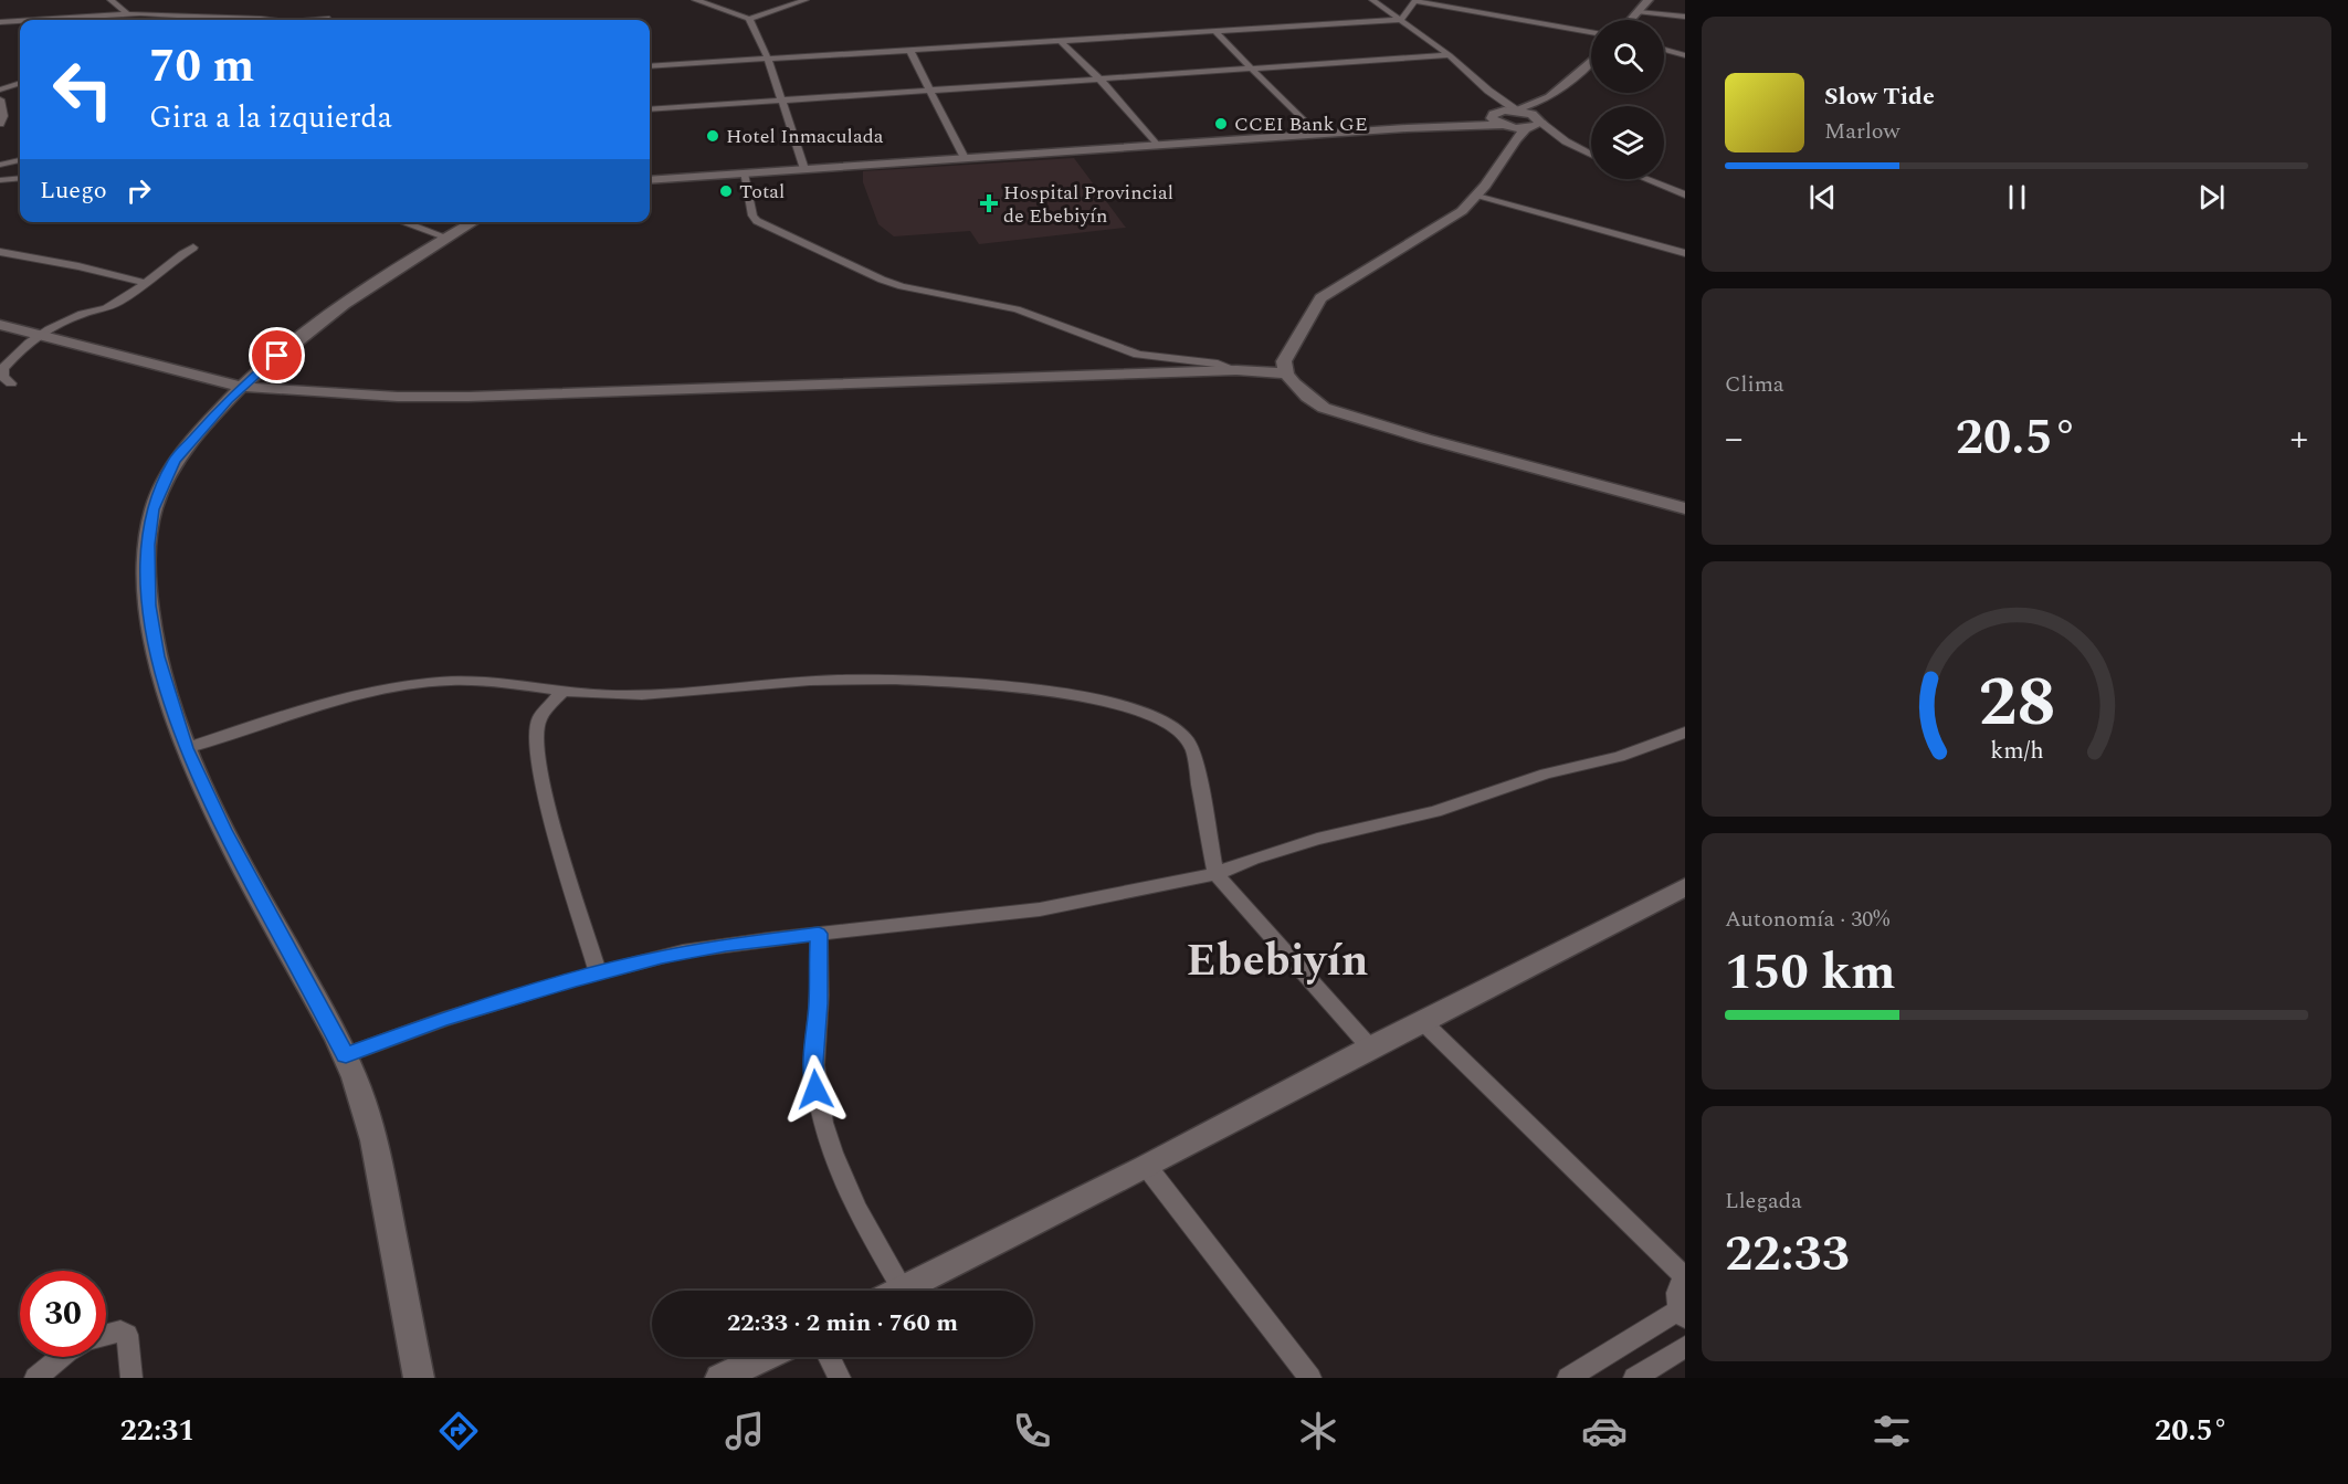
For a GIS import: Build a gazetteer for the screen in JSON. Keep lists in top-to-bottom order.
{
  "districts": ["Ebebiyín"],
  "places": {
    "other": ["CCEI Bank GE", "Hotel Inmaculada", "Total"],
    "health": ["Hospital Provincial de Ebebiyín"]
  },
  "page": {
    "turn": ["70 m", "Gira a la izquierda"],
    "song": ["Slow Tide", "Marlow"],
    "then": "Luego",
    "tile": [
      "Clima",
      ["Autonomía · 30%", "150 km"],
      ["Llegada", "22:33"]
    ],
    "heat": ["−", "20.5°", "+"],
    "limit": "30",
    "trip": "22:33 · 2 min · 760 m",
    "tabs": ["22:31", "20.5°"],
    "gauge": ["28", "km/h"]
  }
}
